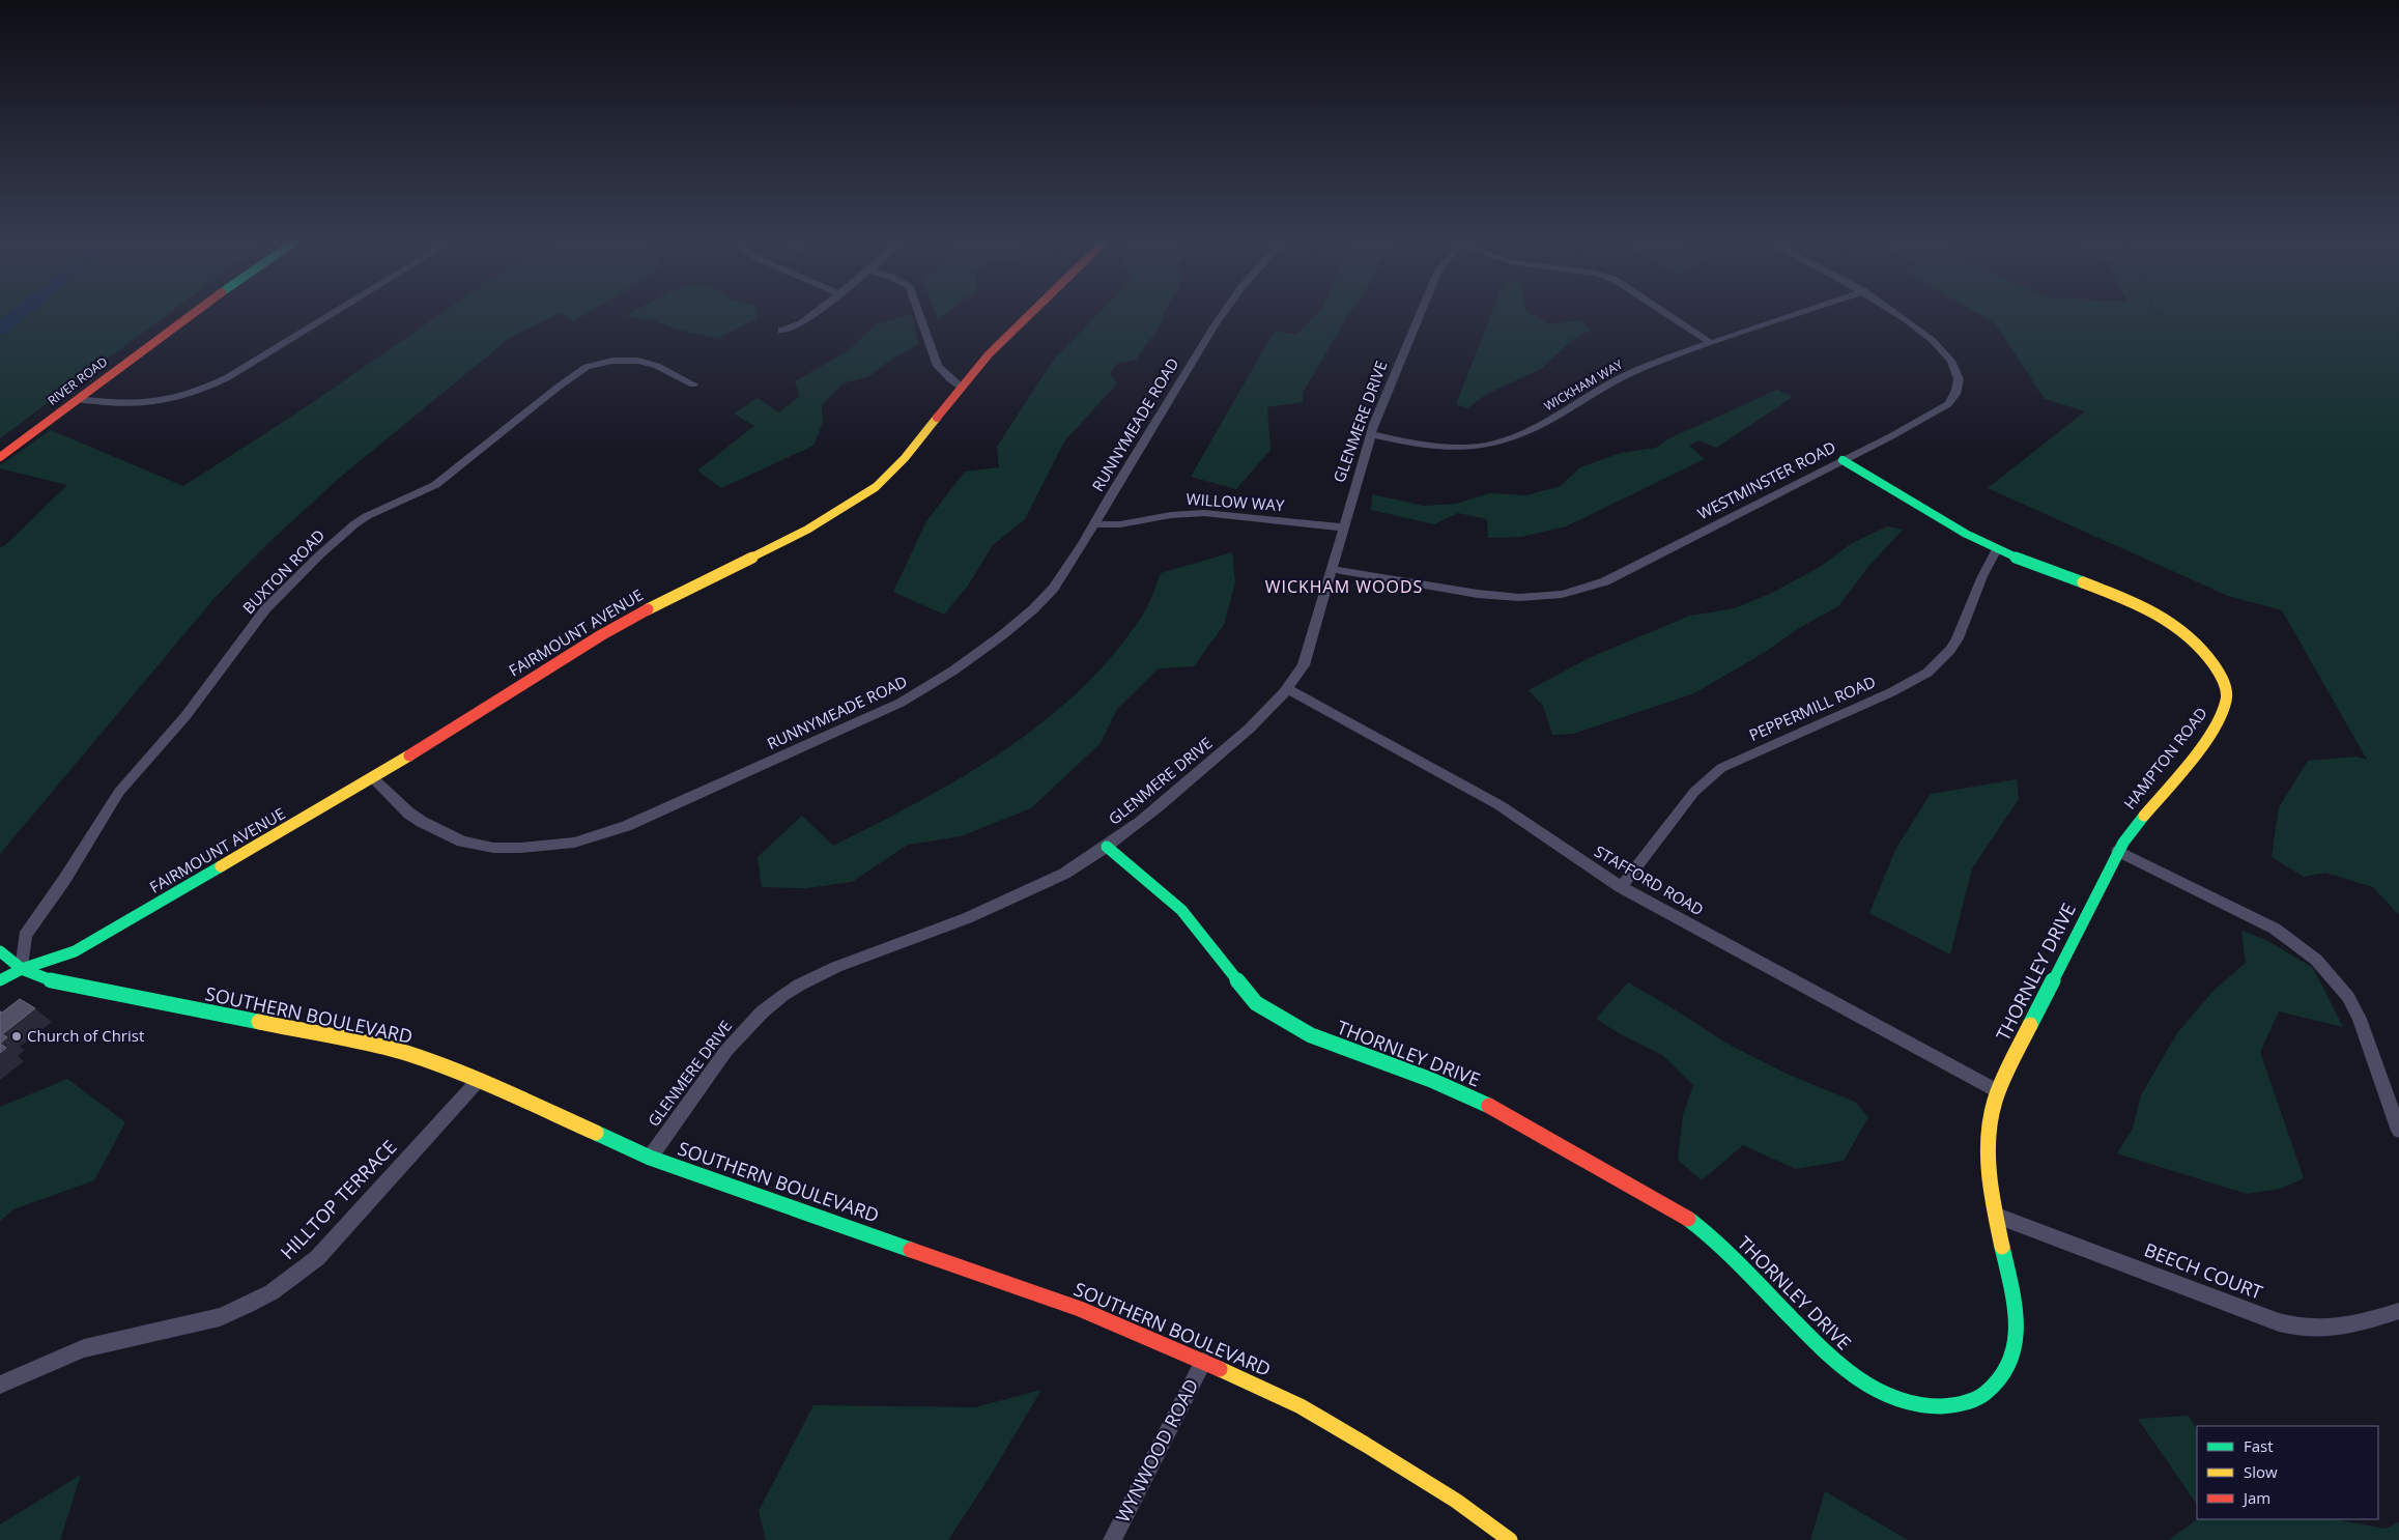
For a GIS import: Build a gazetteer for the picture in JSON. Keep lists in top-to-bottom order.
{
  "streets": {
    "main road": [
      "RIVER ROAD",
      "FAIRMOUNT AVENUE",
      "HAMPTON ROAD",
      "THORNLEY DRIVE",
      "SOUTHERN BOULEVARD"
    ],
    "street": [
      "WICKHAM WAY",
      "GLENMERE DRIVE",
      "RUNNYMEADE ROAD",
      "WESTMINSTER ROAD",
      "WILLOW WAY",
      "BUXTON ROAD",
      "PEPPERMILL ROAD",
      "STAFFORD ROAD",
      "HILLTOP TERRACE",
      "BEECH COURT",
      "WYNWOOD ROAD"
    ]
  },
  "crossings": [
    ["WICKHAM WAY", "GLENMERE DRIVE"],
    ["GLENMERE DRIVE", "WESTMINSTER ROAD"],
    ["GLENMERE DRIVE", "WILLOW WAY"],
    ["GLENMERE DRIVE", "STAFFORD ROAD"],
    ["GLENMERE DRIVE", "THORNLEY DRIVE"],
    ["GLENMERE DRIVE", "SOUTHERN BOULEVARD"],
    ["RUNNYMEADE ROAD", "WILLOW WAY"],
    ["RUNNYMEADE ROAD", "FAIRMOUNT AVENUE"],
    ["WESTMINSTER ROAD", "HAMPTON ROAD"],
    ["BUXTON ROAD", "FAIRMOUNT AVENUE"],
    ["BUXTON ROAD", "SOUTHERN BOULEVARD"],
    ["FAIRMOUNT AVENUE", "SOUTHERN BOULEVARD"],
    ["PEPPERMILL ROAD", "HAMPTON ROAD"],
    ["PEPPERMILL ROAD", "STAFFORD ROAD"],
    ["HAMPTON ROAD", "THORNLEY DRIVE"],
    ["STAFFORD ROAD", "THORNLEY DRIVE"],
    ["THORNLEY DRIVE", "BEECH COURT"],
    ["SOUTHERN BOULEVARD", "HILLTOP TERRACE"],
    ["SOUTHERN BOULEVARD", "WYNWOOD ROAD"]
  ],
  "districts": ["WICKHAM WOODS"],
  "places": ["Church of Christ"],
  "legend": ["Fast", "Slow", "Jam"]
}
